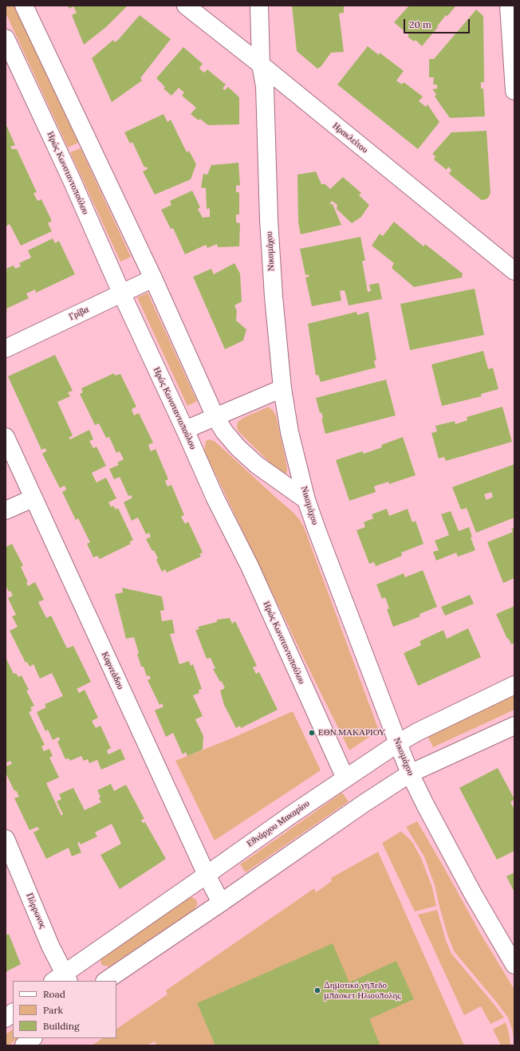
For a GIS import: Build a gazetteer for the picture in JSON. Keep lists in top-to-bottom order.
{
  "streets": {
    "street": [
      "Ηρακλείτου",
      "Ηρώς Κωνσταντοπούλου",
      "Νικομάχου",
      "Γρίβα",
      "Καρνεάδου",
      "Εθνάρχου Μακαρίου",
      "Πύρρωνος"
    ]
  },
  "crossings": [
    ["Ηρακλείτου", "Νικομάχου"],
    ["Ηρώς Κωνσταντοπούλου", "Γρίβα"],
    ["Ηρώς Κωνσταντοπούλου", "Εθνάρχου Μακαρίου"],
    ["Νικομάχου", "Εθνάρχου Μακαρίου"],
    ["Καρνεάδου", "Εθνάρχου Μακαρίου"],
    ["Εθνάρχου Μακαρίου", "Πύρρωνος"]
  ],
  "places": ["ΕΘΝ.ΜΑΚΑΡΙΟΥ", "Δημοτικό γήπεδο μπάσκετ Ηλιούπολης"],
  "legend": ["Road", "Park", "Building"],
  "scale_bar": "20 m"
}
